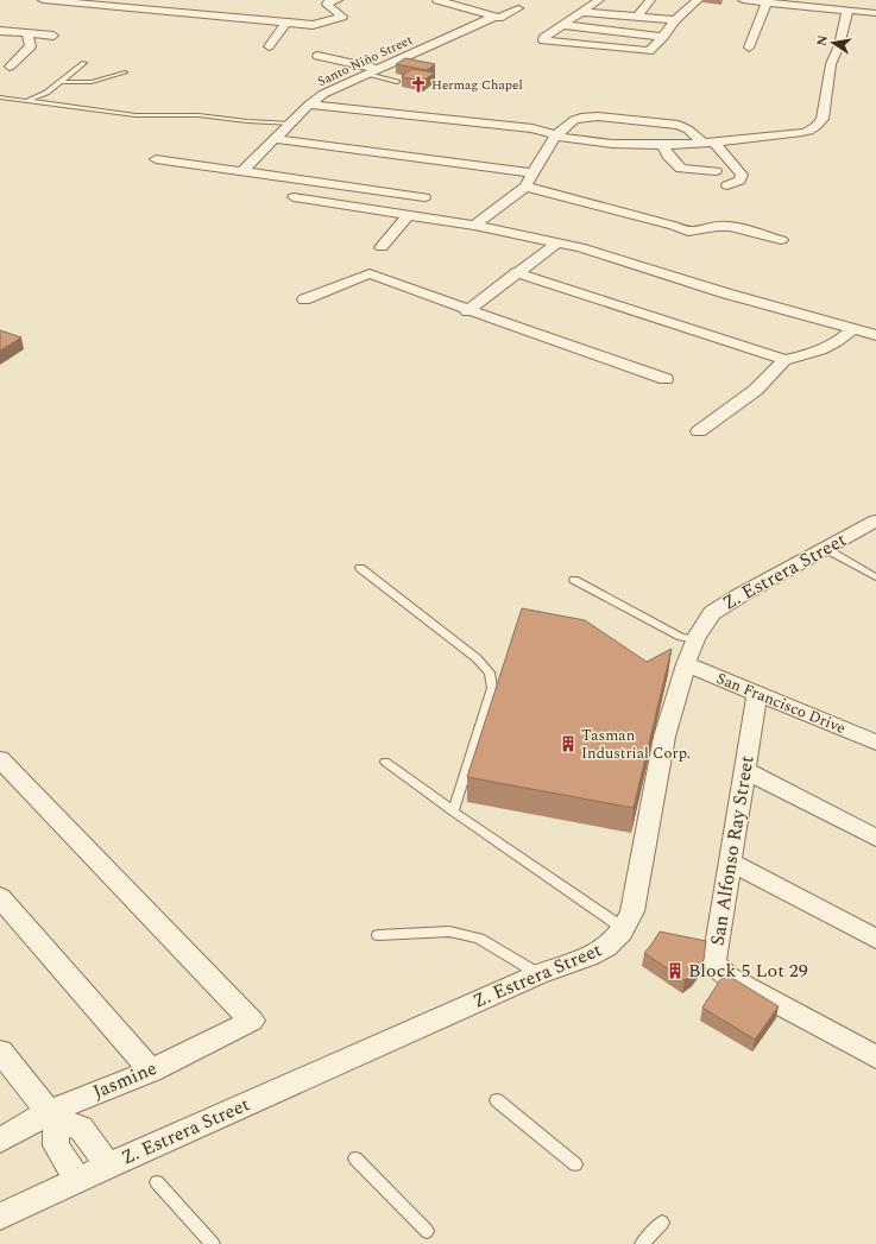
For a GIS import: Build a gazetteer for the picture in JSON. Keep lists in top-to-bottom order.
{
  "streets": {
    "street": [
      "Santo Niño Street",
      "Z. Estrera Street",
      "San Francisco Drive",
      "San Alfonso Ray Street",
      "Jasmine"
    ]
  },
  "crossings": [
    ["Z. Estrera Street", "San Francisco Drive"],
    ["San Francisco Drive", "San Alfonso Ray Street"]
  ],
  "places": {
    "church": ["Hermag Chapel"],
    "building": ["Tasman Industrial Corp.", "Block 5 Lot 29"]
  },
  "north": "left"
}
